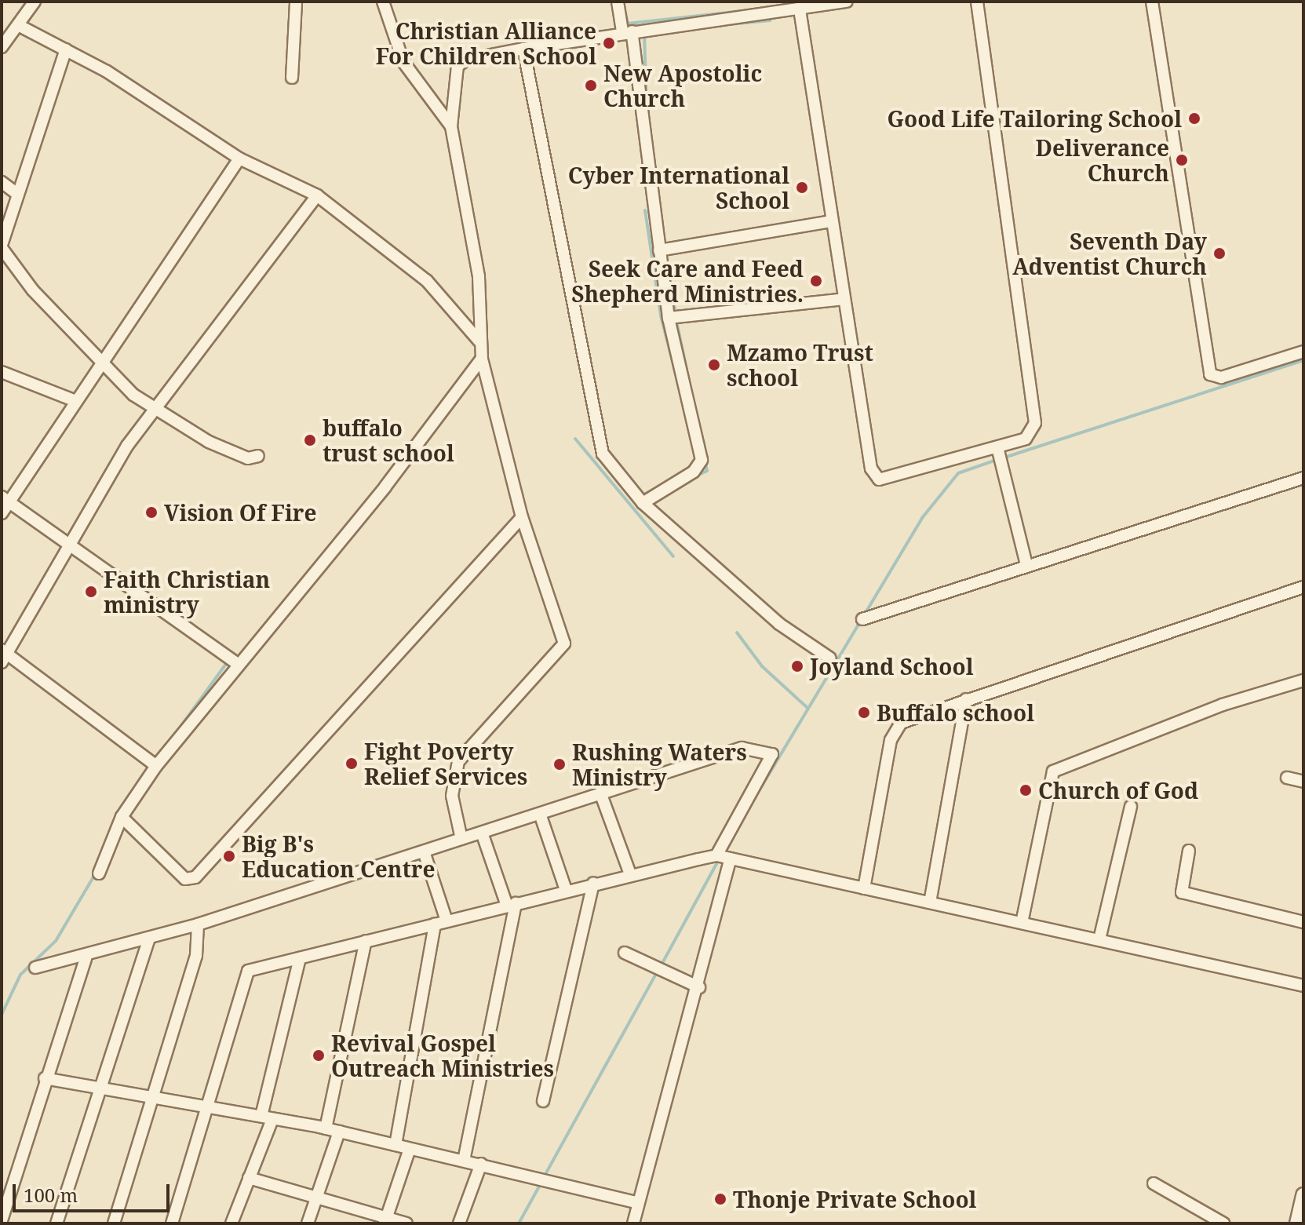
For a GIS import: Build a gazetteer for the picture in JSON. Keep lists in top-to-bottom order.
{
  "places": [
    "Christian Alliance For Children School",
    "New Apostolic Church",
    "Good Life Tailoring School",
    "Deliverance Church",
    "Cyber International School",
    "Seventh Day Adventist Church",
    "Seek Care and Feed Shepherd Ministries.",
    "Mzamo Trust school",
    "buffalo trust school",
    "Vision Of Fire",
    "Faith Christian ministry",
    "Joyland School",
    "Buffalo school",
    "Fight Poverty Relief Services",
    "Rushing Waters Ministry",
    "Church of God",
    "Big B's Education Centre",
    "Revival Gospel Outreach Ministries",
    "Thonje Private School"
  ],
  "scale_bar": "100 m"
}
